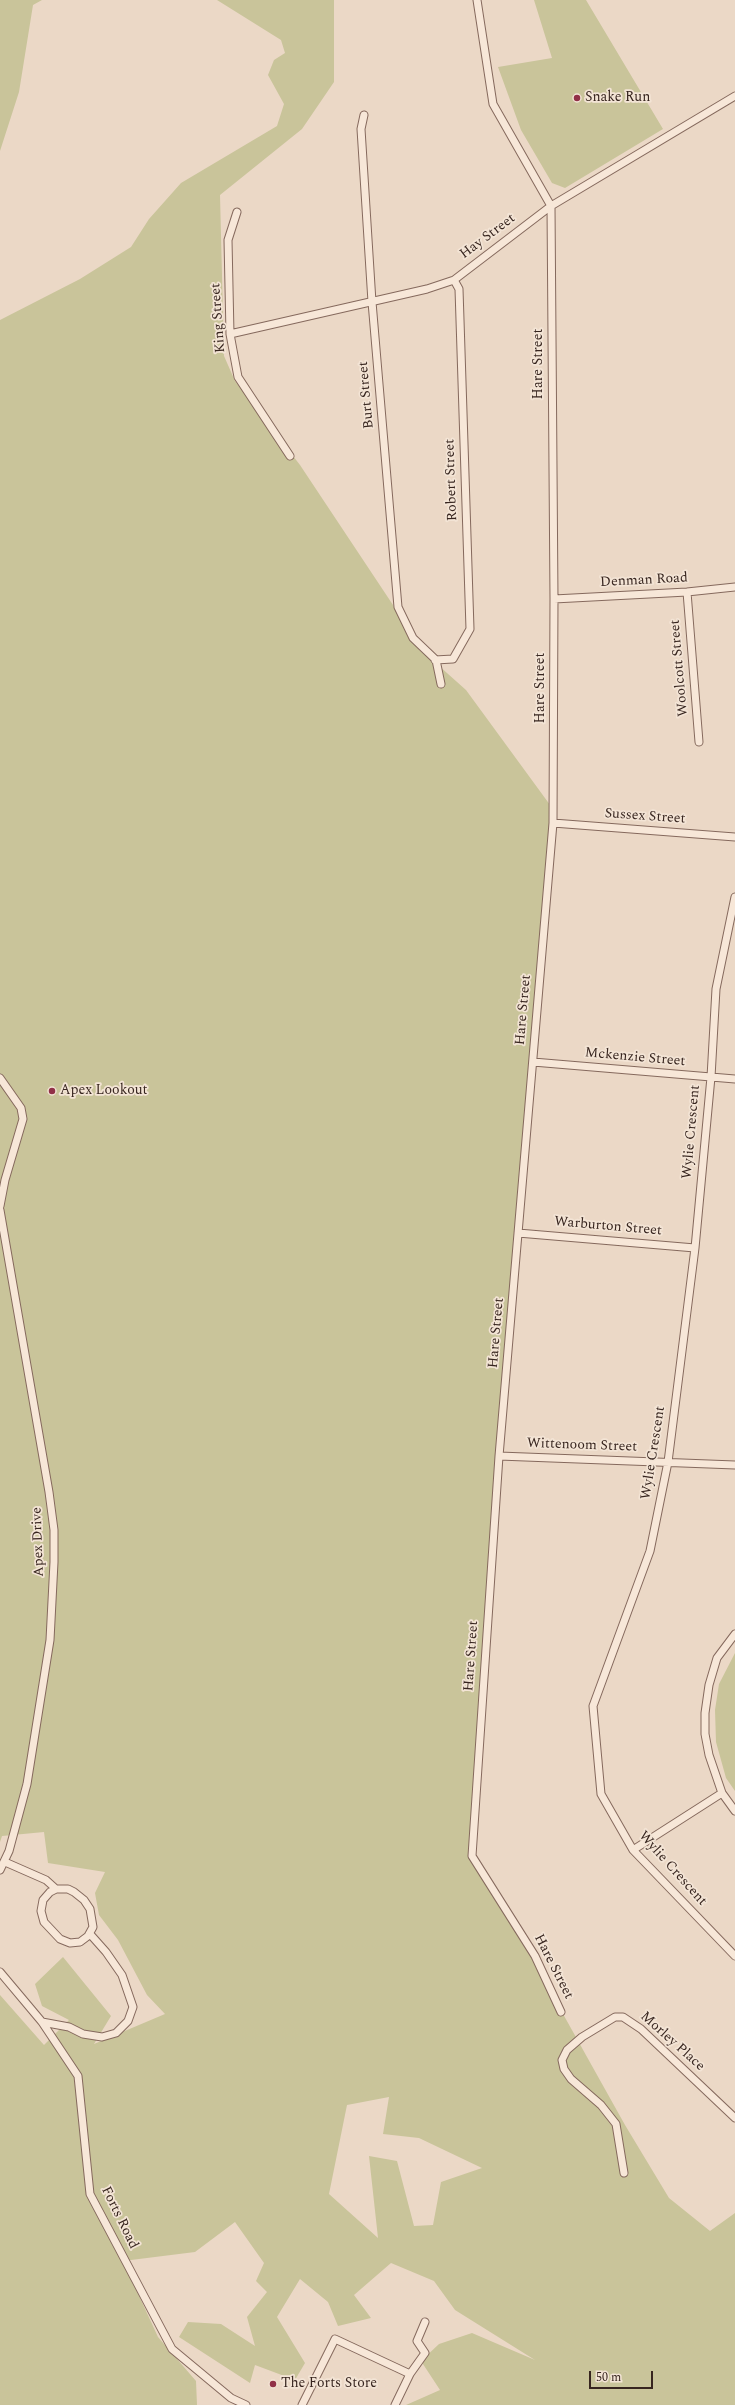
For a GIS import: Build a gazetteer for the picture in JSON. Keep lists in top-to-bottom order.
{
  "streets": {
    "street": [
      "Hay Street",
      "King Street",
      "Hare Street",
      "Burt Street",
      "Robert Street",
      "Denman Road",
      "Woolcott Street",
      "Sussex Street",
      "Mckenzie Street",
      "Wylie Crescent",
      "Warburton Street",
      "Wittenoom Street",
      "Apex Drive",
      "Morley Place",
      "Forts Road"
    ]
  },
  "crossings": [
    ["Hay Street", "King Street"],
    ["Hay Street", "Hare Street"],
    ["Hay Street", "Burt Street"],
    ["Hay Street", "Robert Street"],
    ["Hare Street", "Denman Road"],
    ["Hare Street", "Sussex Street"],
    ["Hare Street", "Mckenzie Street"],
    ["Hare Street", "Warburton Street"],
    ["Hare Street", "Wittenoom Street"],
    ["Burt Street", "Robert Street"],
    ["Denman Road", "Woolcott Street"],
    ["Mckenzie Street", "Wylie Crescent"],
    ["Wylie Crescent", "Warburton Street"],
    ["Wylie Crescent", "Wittenoom Street"]
  ],
  "places": ["Snake Run", "Apex Lookout", "The Forts Store"],
  "scale_bar": "50 m"
}
